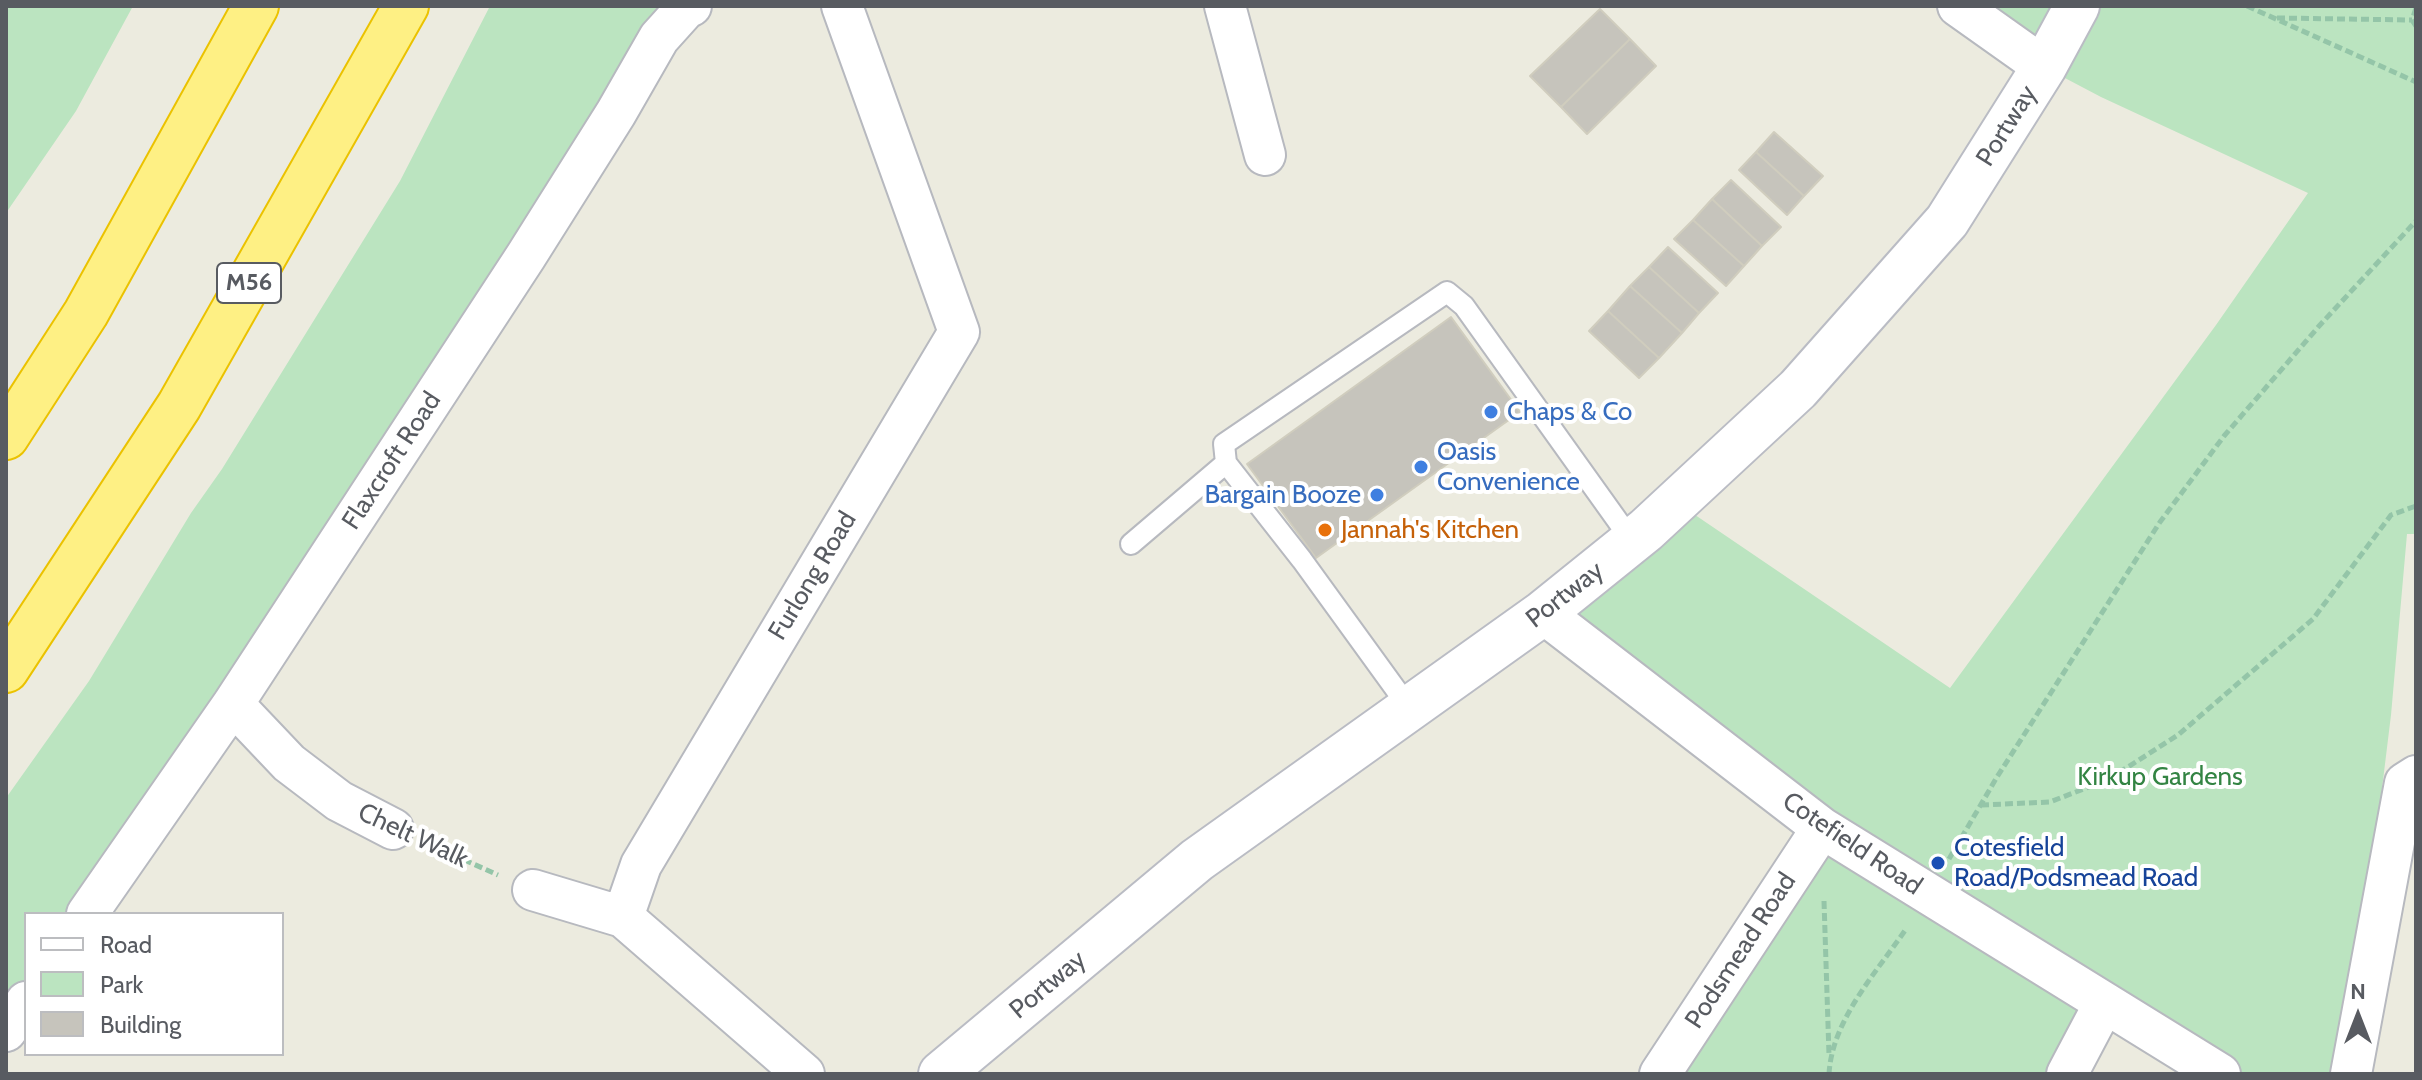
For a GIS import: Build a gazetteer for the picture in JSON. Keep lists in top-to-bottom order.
{
  "streets": {
    "highway": ["M56"],
    "street": [
      "Portway",
      "Flaxcroft Road",
      "Furlong Road",
      "Chelt Walk",
      "Cotefield Road",
      "Podsmead Road"
    ]
  },
  "crossings": [
    ["Portway", "Cotefield Road"],
    ["Flaxcroft Road", "Chelt Walk"],
    ["Cotefield Road", "Podsmead Road"]
  ],
  "parks": ["Kirkup Gardens"],
  "places": [
    "Chaps & Co",
    "Oasis Convenience",
    "Bargain Booze",
    "Jannah's Kitchen",
    "Cotesfield Road/Podsmead Road"
  ],
  "legend": ["Road", "Park", "Building"],
  "north": "top"
}
